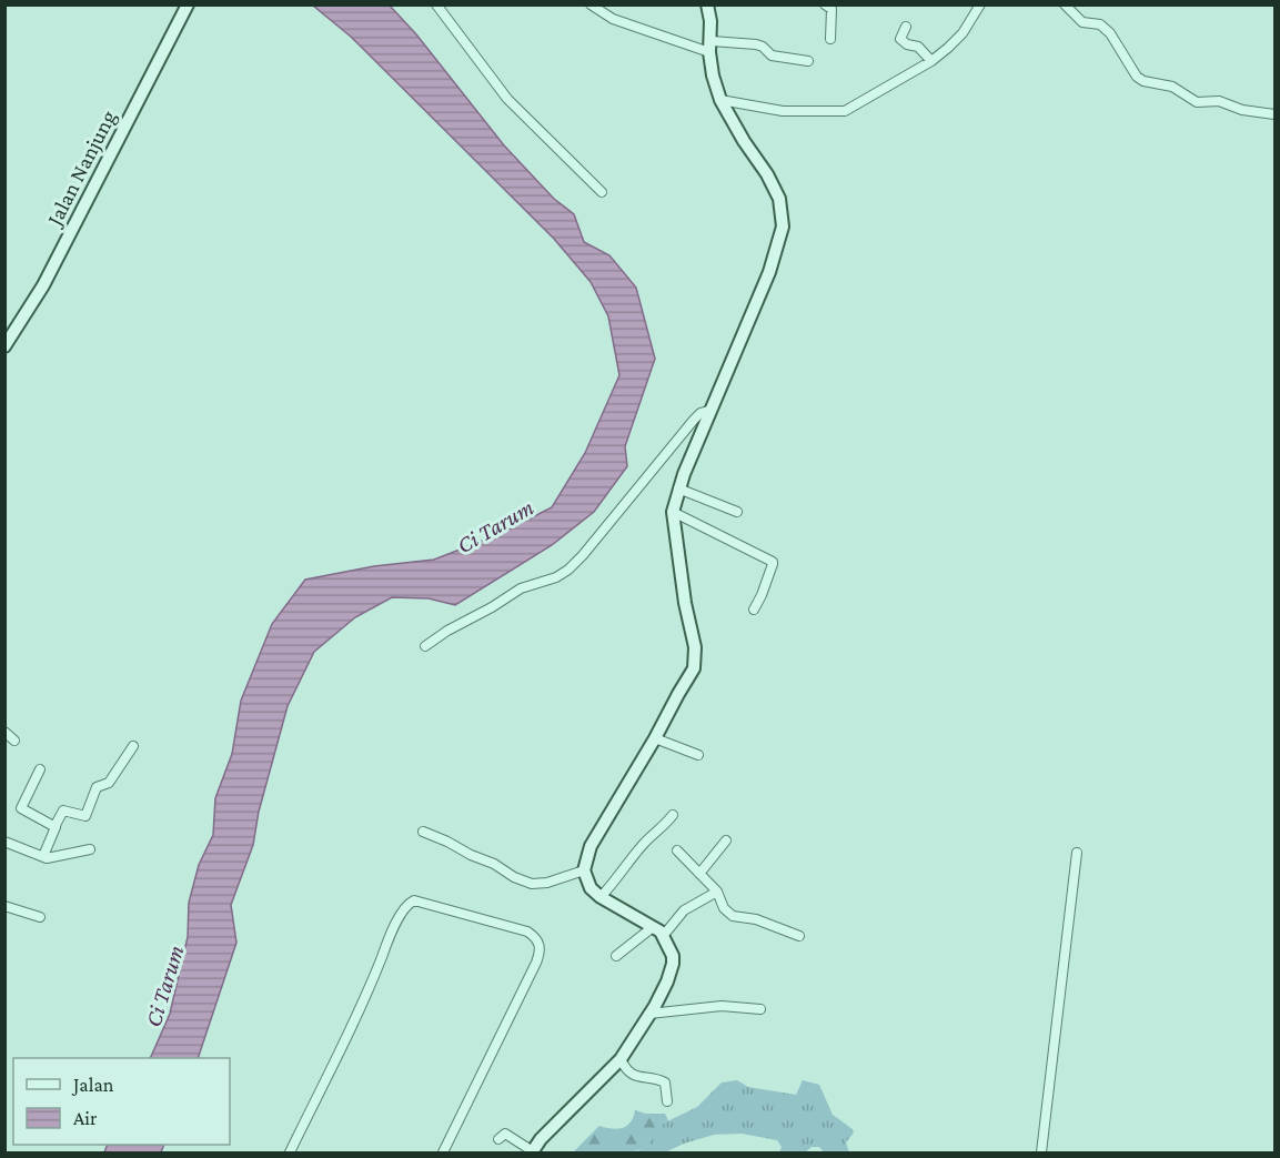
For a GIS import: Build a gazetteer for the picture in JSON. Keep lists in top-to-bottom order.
{
  "streets": {
    "street": ["Jalan Nanjung"]
  },
  "water": ["Ci Tarum"],
  "legend": ["Jalan", "Air"]
}
